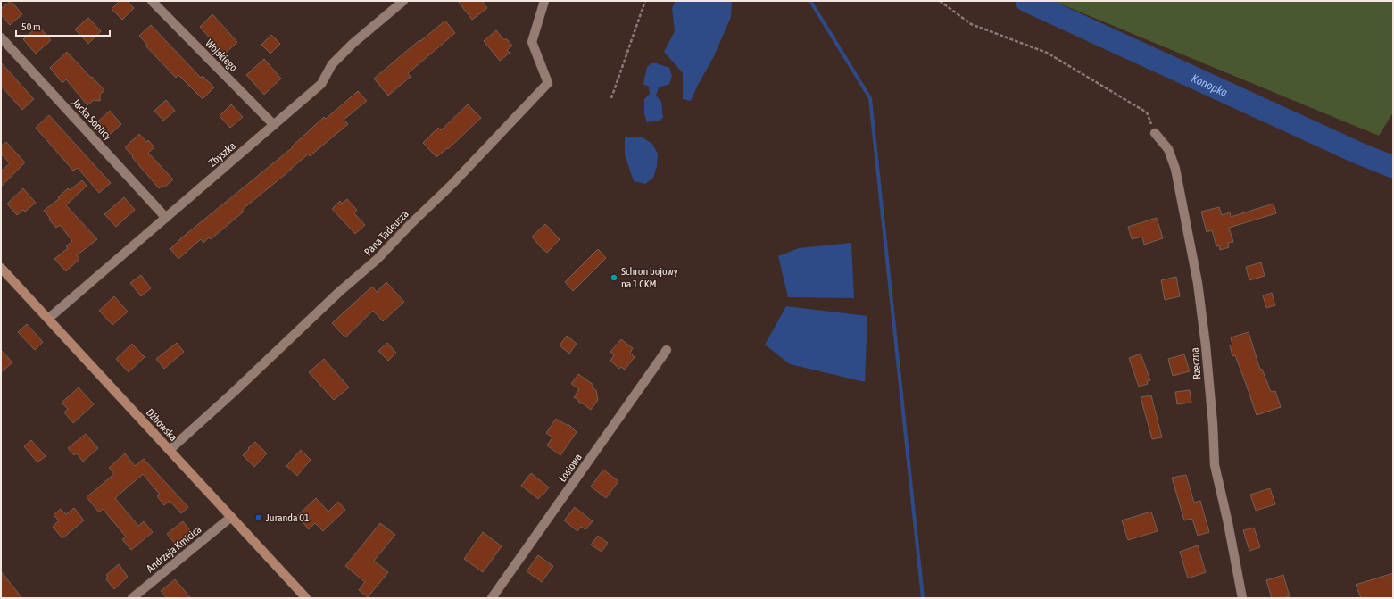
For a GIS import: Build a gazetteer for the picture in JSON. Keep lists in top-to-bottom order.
{
  "streets": {
    "main road": ["Dźbowska"],
    "street": [
      "Wojskiego",
      "Jacka Soplicy",
      "Zbyszka",
      "Pana Tadeusza",
      "Rzeczna",
      "Łosiowa",
      "Andrzeja Kmicica"
    ]
  },
  "crossings": [
    ["Wojskiego", "Zbyszka"],
    ["Jacka Soplicy", "Zbyszka"],
    ["Zbyszka", "Dźbowska"],
    ["Pana Tadeusza", "Dźbowska"],
    ["Dźbowska", "Andrzeja Kmicica"]
  ],
  "water": ["Konopka"],
  "places": {
    "other": ["Schron bojowy na 1 CKM"],
    "transit": ["Juranda 01"]
  },
  "scale_bar": "50 m"
}
